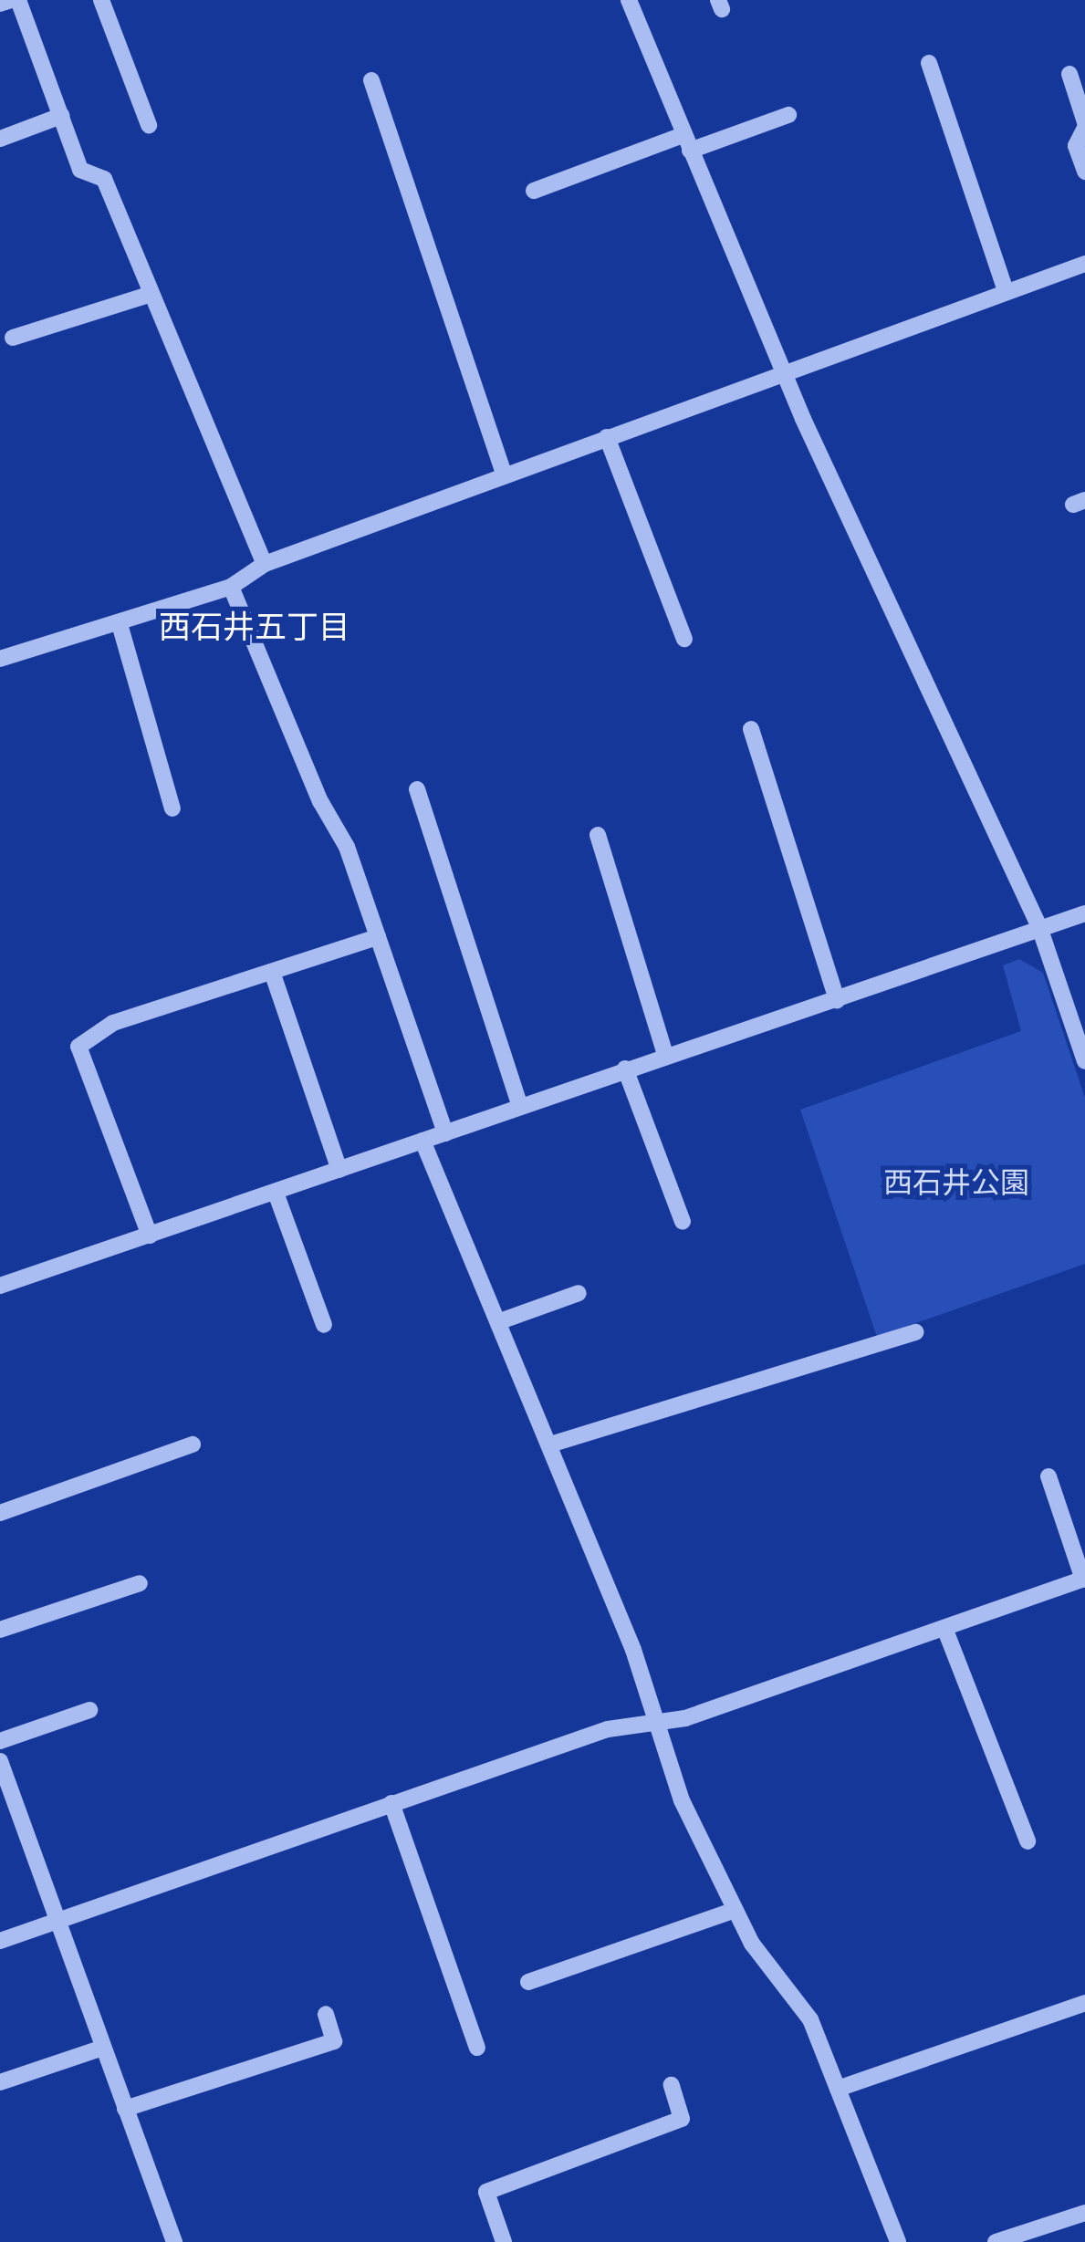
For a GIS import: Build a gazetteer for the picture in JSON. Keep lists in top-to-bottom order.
{
  "districts": ["西石井五丁目"],
  "parks": ["西石井公園"]
}
